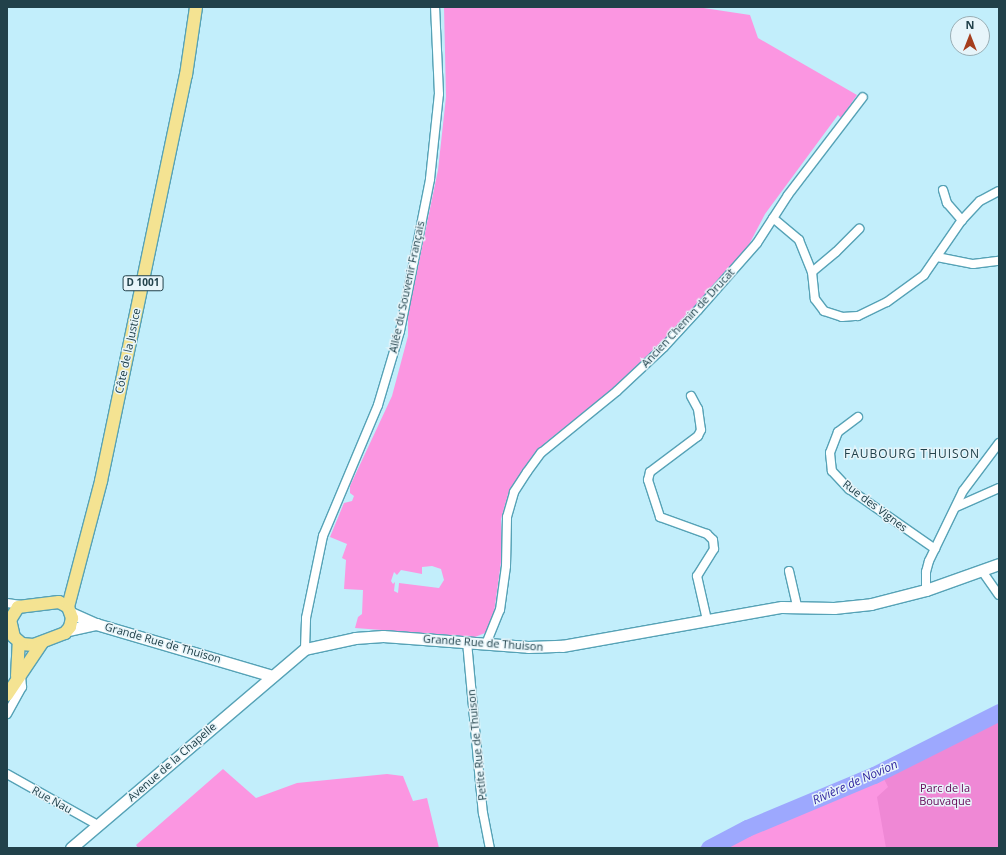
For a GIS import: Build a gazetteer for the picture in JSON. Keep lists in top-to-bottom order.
{
  "streets": {
    "main road": ["D 1001", "Côte de la Justice"],
    "street": [
      "Allée du Souvenir Français",
      "Ancien Chemin de Drucat",
      "Rue des Vignes",
      "Grande Rue de Thuison",
      "Petite Rue de Thuison",
      "Avenue de la Chapelle",
      "Rue Nau"
    ]
  },
  "crossings": [
    ["Allée du Souvenir Français", "Grande Rue de Thuison"],
    ["Ancien Chemin de Drucat", "Grande Rue de Thuison"],
    ["Côte de la Justice", "Grande Rue de Thuison"],
    ["Grande Rue de Thuison", "Petite Rue de Thuison"],
    ["Grande Rue de Thuison", "Avenue de la Chapelle"],
    ["Avenue de la Chapelle", "Rue Nau"]
  ],
  "districts": ["FAUBOURG THUISON"],
  "water": ["Rivière de Novion"],
  "parks": ["Parc de la Bouvaque"],
  "north": "top"
}
